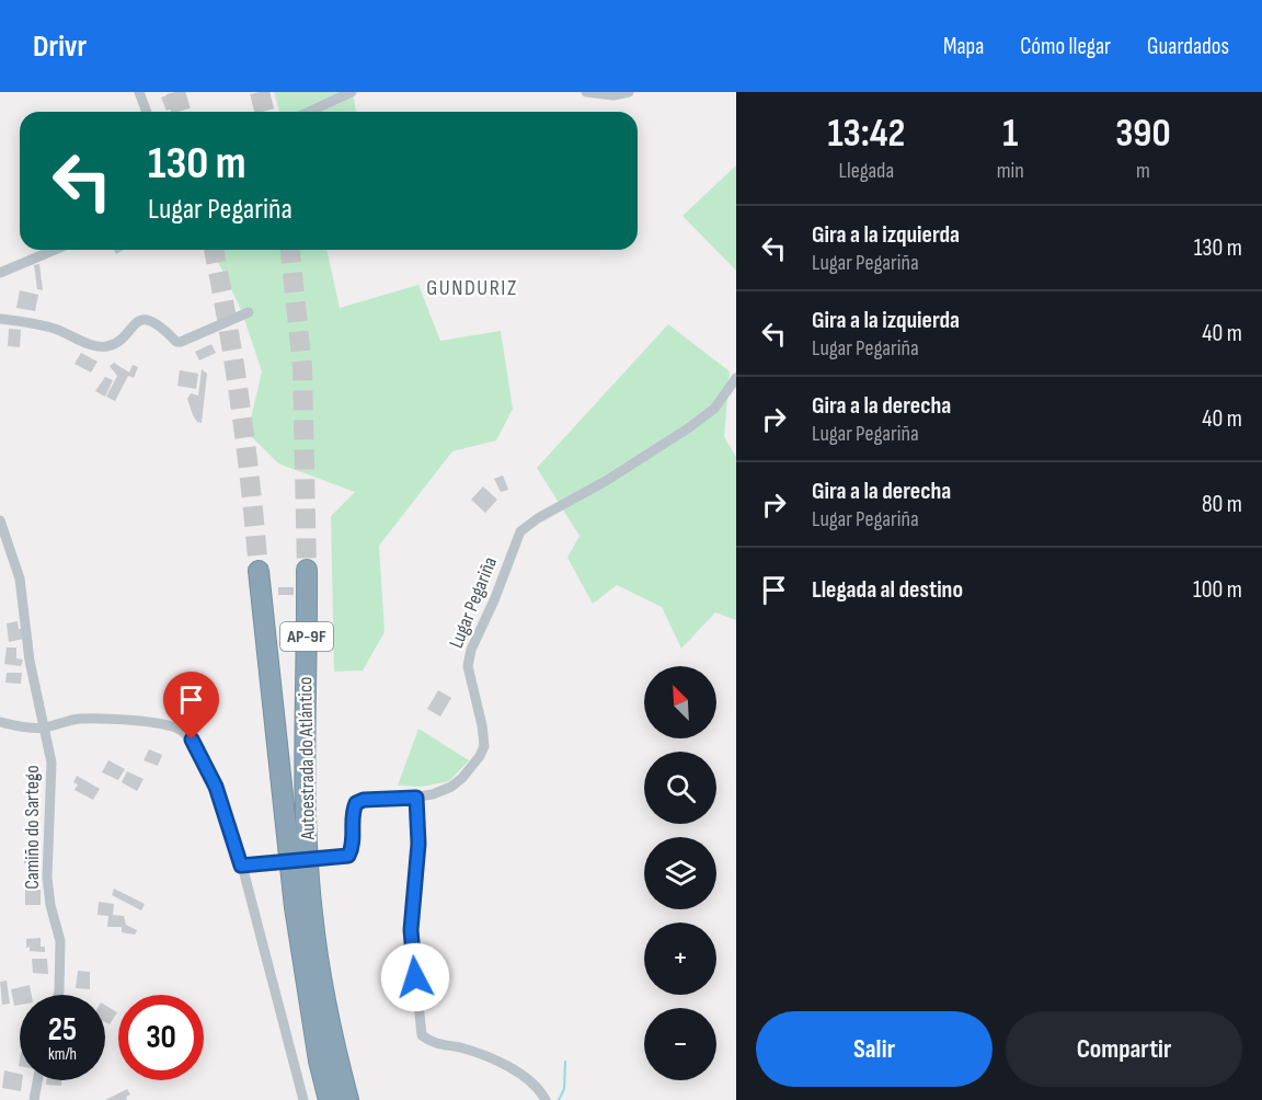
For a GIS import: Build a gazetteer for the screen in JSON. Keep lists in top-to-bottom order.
{
  "streets": {
    "highway": ["AP-9F", "Autoestrada do Atlántico"],
    "street": ["Lugar Pegariña", "Camiño do Sartego"]
  },
  "districts": ["GUNDURIZ"],
  "north": "top left",
  "page": {
    "header": "Drivr",
    "nav": ["Mapa", "Cómo llegar", "Guardados"],
    "eta": [
      "13:42",
      "Llegada",
      "1",
      "min",
      "390",
      "m"
    ],
    "turn": ["130 m", "Lugar Pegariña"],
    "list": [
      {
        "name": "Gira a la izquierda",
        "note": "Lugar Pegariña",
        "value": "130 m"
      },
      {
        "name": "Gira a la izquierda",
        "note": "Lugar Pegariña",
        "value": "40 m"
      },
      {
        "name": "Gira a la derecha",
        "note": "Lugar Pegariña",
        "value": "40 m"
      },
      {
        "name": "Gira a la derecha",
        "note": "Lugar Pegariña",
        "value": "80 m"
      },
      {
        "name": "Llegada al destino",
        "value": "100 m"
      }
    ],
    "map_buttons": ["+", "−"],
    "speed": "25 km/h",
    "limit": "30",
    "buttons": ["Salir", "Compartir"]
  }
}
